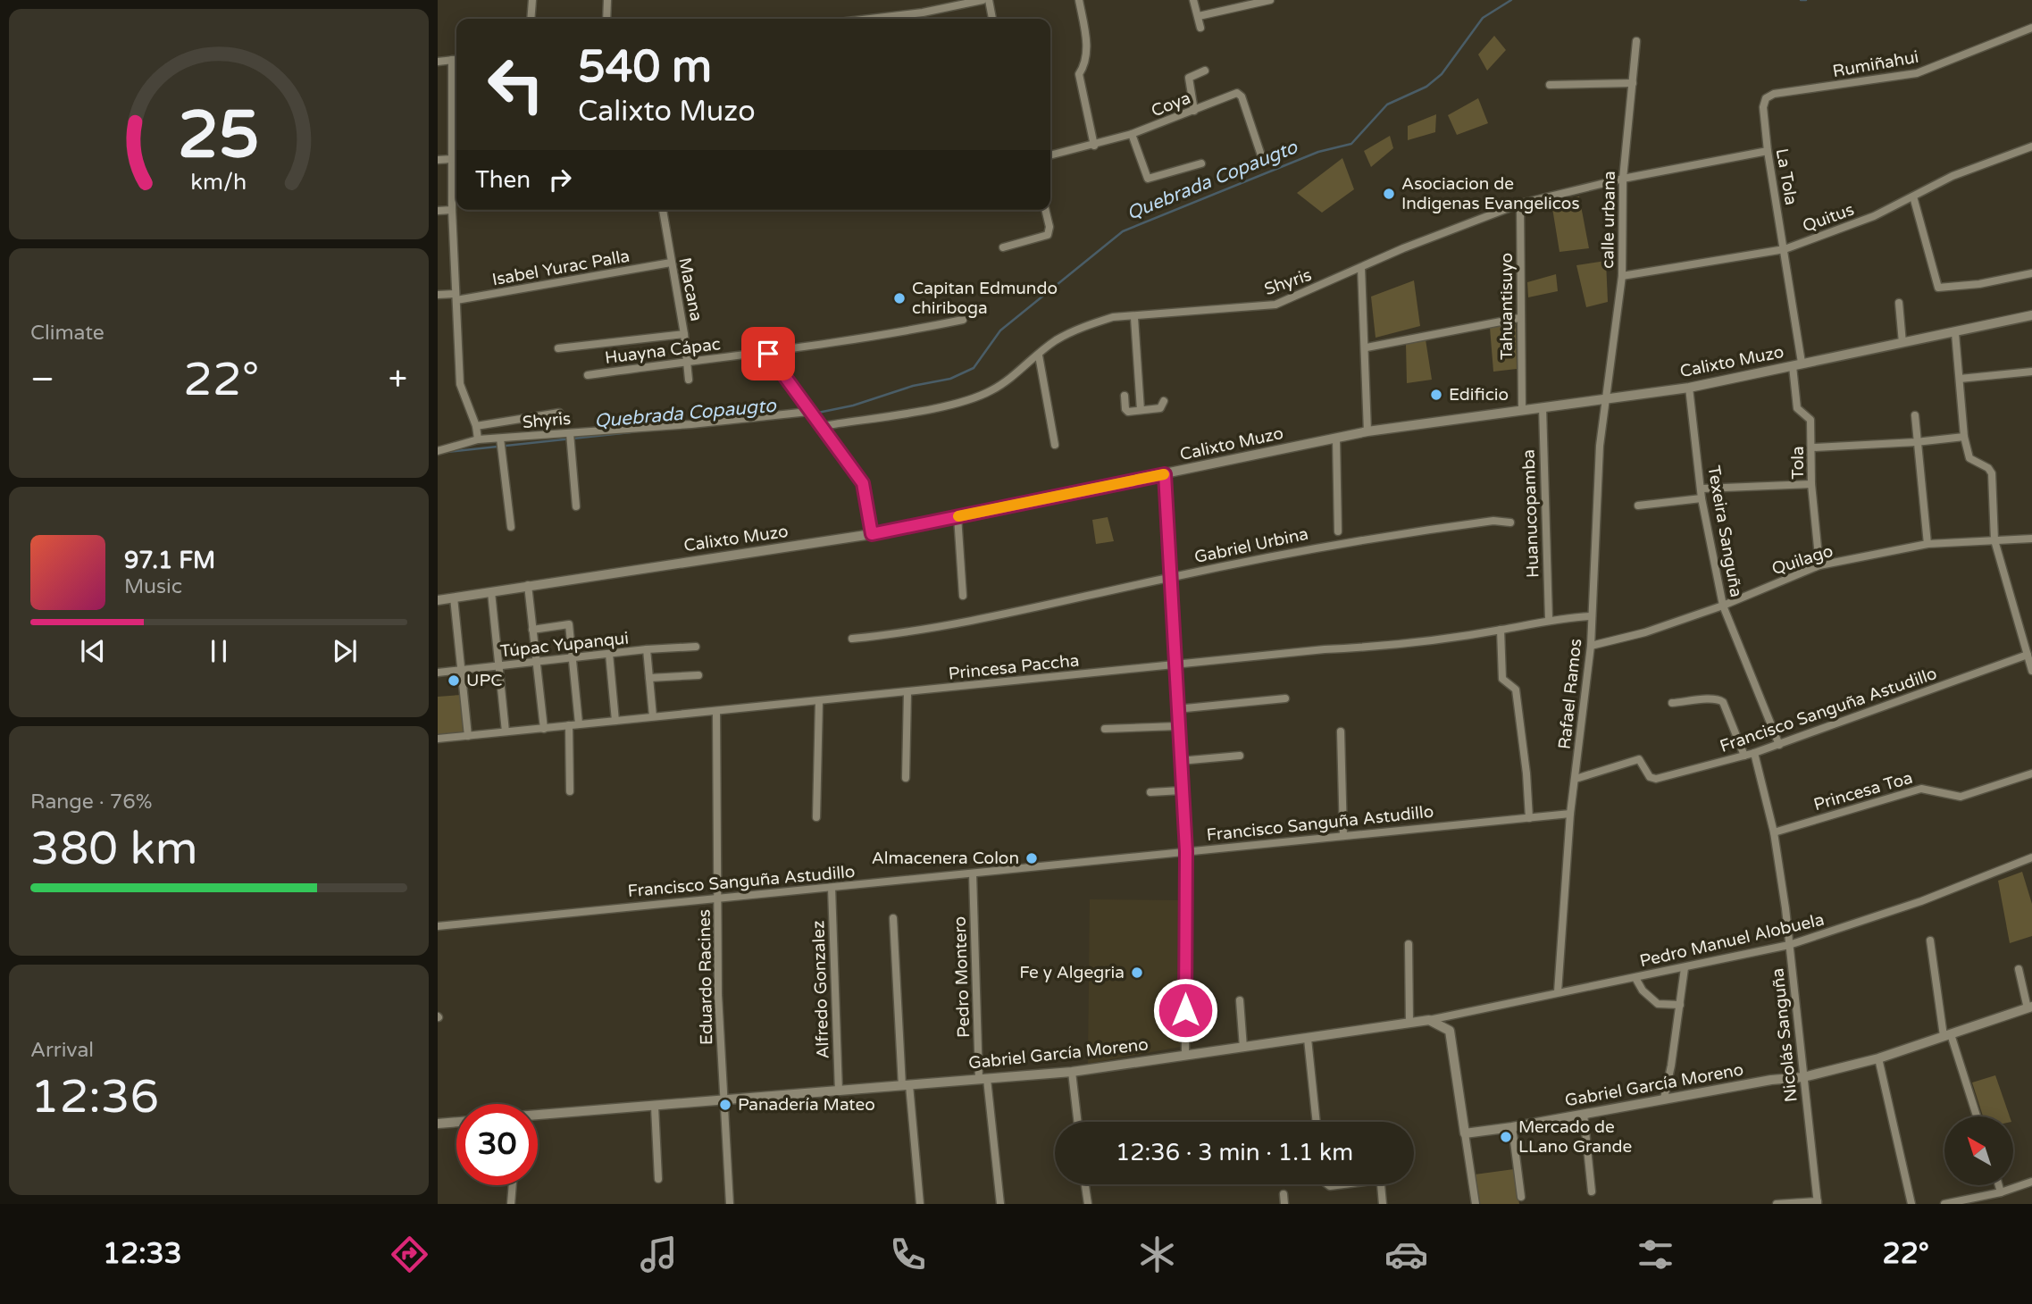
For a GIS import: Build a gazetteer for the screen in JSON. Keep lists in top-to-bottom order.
{
  "streets": {
    "street": [
      "Rumiñahui",
      "Coya",
      "La Tola",
      "Quitus",
      "calle urbana",
      "Isabel Yurac Palla",
      "Shyris",
      "Macana",
      "Tahuantisuyo",
      "Huayna Cápac",
      "Calixto Muzo",
      "Tola",
      "Huanucopamba",
      "Texeira Sanguña",
      "Gabriel Urbina",
      "Quilago",
      "Túpac Yupanqui",
      "Princesa Paccha",
      "Rafael Ramos",
      "Francisco Sanguña Astudillo",
      "Princesa Toa",
      "Pedro Manuel Alobuela",
      "Eduardo Racines",
      "Pedro Montero",
      "Alfredo Gonzalez",
      "Nicolás Sanguña",
      "Gabriel García Moreno"
    ]
  },
  "crossings": [
    ["Rumiñahui", "La Tola"],
    ["La Tola", "Quitus"],
    ["La Tola", "Shyris"],
    ["La Tola", "Calixto Muzo"],
    ["La Tola", "Tola"],
    ["Quitus", "calle urbana"],
    ["calle urbana", "Shyris"],
    ["calle urbana", "Calixto Muzo"],
    ["calle urbana", "Rafael Ramos"],
    ["Isabel Yurac Palla", "Macana"],
    ["Shyris", "Tahuantisuyo"],
    ["Macana", "Huayna Cápac"],
    ["Tahuantisuyo", "Calixto Muzo"],
    ["Calixto Muzo", "Tola"],
    ["Calixto Muzo", "Huanucopamba"],
    ["Calixto Muzo", "Texeira Sanguña"],
    ["Calixto Muzo", "Rafael Ramos"],
    ["Tola", "Quilago"],
    ["Huanucopamba", "Princesa Paccha"],
    ["Texeira Sanguña", "Quilago"],
    ["Texeira Sanguña", "Francisco Sanguña Astudillo"],
    ["Quilago", "Rafael Ramos"],
    ["Princesa Paccha", "Rafael Ramos"],
    ["Princesa Paccha", "Eduardo Racines"],
    ["Rafael Ramos", "Francisco Sanguña Astudillo"],
    ["Rafael Ramos", "Pedro Manuel Alobuela"],
    ["Francisco Sanguña Astudillo", "Eduardo Racines"],
    ["Francisco Sanguña Astudillo", "Pedro Montero"],
    ["Francisco Sanguña Astudillo", "Alfredo Gonzalez"],
    ["Francisco Sanguña Astudillo", "Nicolás Sanguña"],
    ["Princesa Toa", "Nicolás Sanguña"],
    ["Pedro Manuel Alobuela", "Nicolás Sanguña"],
    ["Pedro Manuel Alobuela", "Gabriel García Moreno"],
    ["Eduardo Racines", "Gabriel García Moreno"],
    ["Pedro Montero", "Gabriel García Moreno"],
    ["Alfredo Gonzalez", "Gabriel García Moreno"],
    ["Nicolás Sanguña", "Gabriel García Moreno"]
  ],
  "water": ["Quebrada Copaugto"],
  "places": [
    "Asociacion de Indigenas Evangelicos",
    "Capitan Edmundo chiriboga",
    "Edificio",
    "UPC",
    "Almacenera Colon",
    "Fe y Algegria",
    "Panadería Mateo",
    "Mercado de LLano Grande"
  ],
  "north": "top left",
  "page": {
    "turn": ["540 m", "Calixto Muzo"],
    "then": "Then",
    "tile": [
      "Climate",
      ["Range · 76%", "380 km"],
      ["Arrival", "12:36"]
    ],
    "heat": ["−", "22°", "+"],
    "song": ["97.1 FM", "Music"],
    "limit": "30",
    "trip": "12:36 · 3 min · 1.1 km",
    "tabs": ["12:33", "22°"],
    "gauge": ["25", "km/h"]
  }
}
